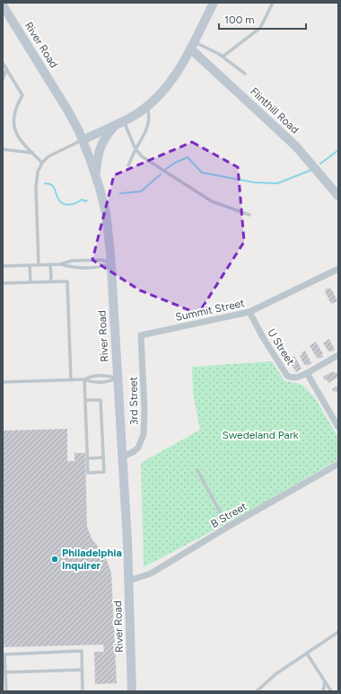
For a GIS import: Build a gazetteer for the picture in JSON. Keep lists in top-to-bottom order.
{
  "streets": {
    "main road": ["River Road", "Flinthill Road"],
    "street": [
      "Summit Street",
      "U Street",
      "3rd Street",
      "B Street"
    ]
  },
  "crossings": [
    ["River Road", "3rd Street"],
    ["River Road", "B Street"],
    ["Summit Street", "U Street"],
    ["Summit Street", "3rd Street"]
  ],
  "parks": ["Swedeland Park"],
  "places": ["Philadelphia Inquirer"],
  "scale_bar": "100 m"
}
